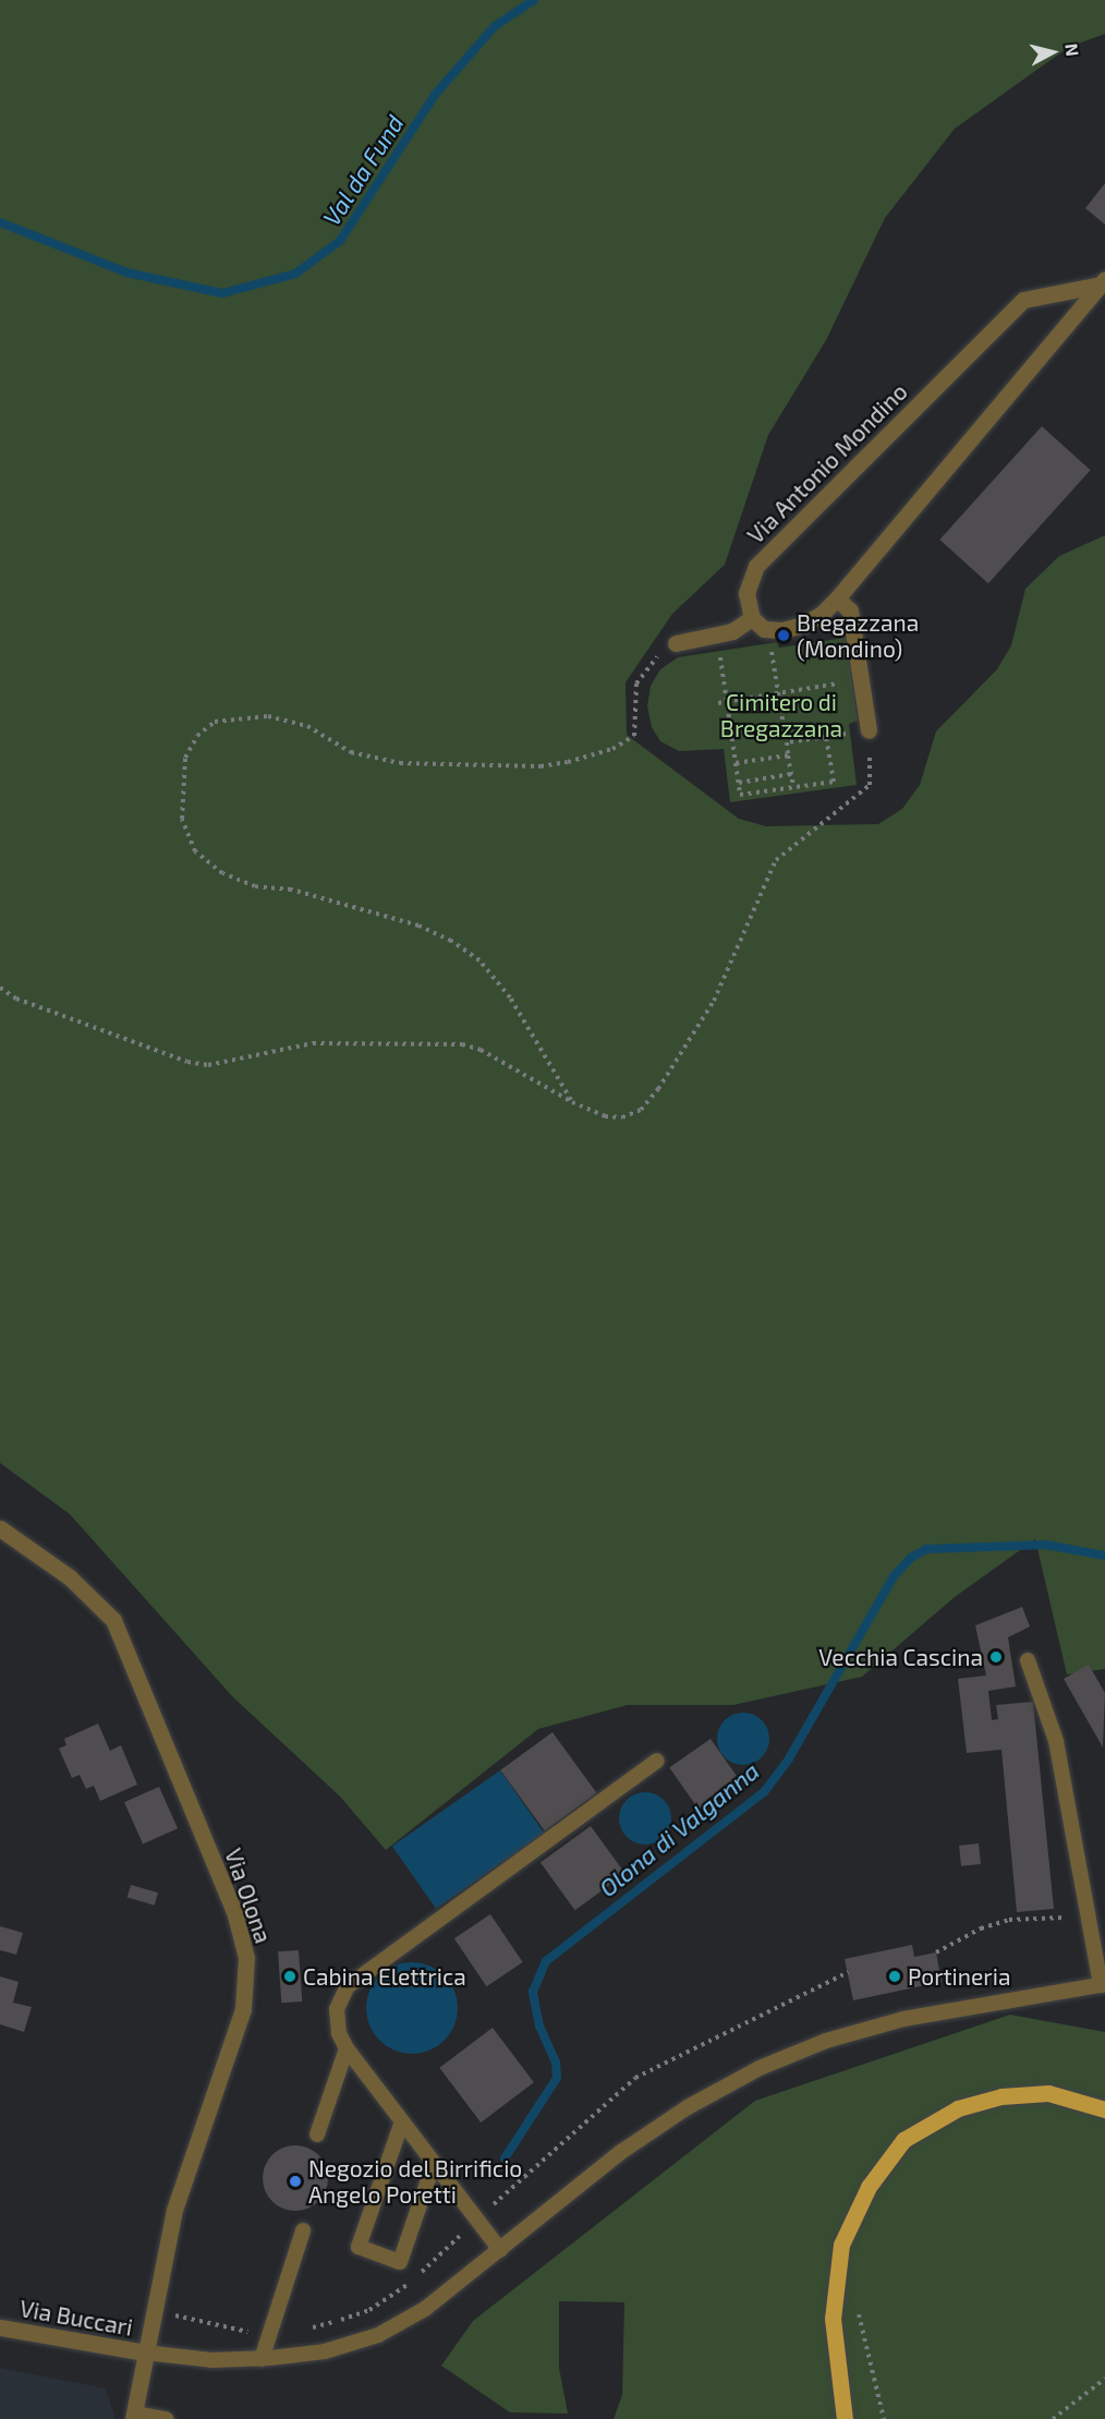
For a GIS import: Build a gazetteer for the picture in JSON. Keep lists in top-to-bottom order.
{
  "streets": {
    "street": ["Via Antonio Mondino", "Via Olona", "Via Buccari"]
  },
  "crossings": [
    ["Via Olona", "Via Buccari"]
  ],
  "water": ["Val da Fund", "Olona di Valganna"],
  "parks": ["Cimitero di Bregazzana"],
  "places": [
    "Bregazzana (Mondino)",
    "Vecchia Cascina",
    "Cabina Elettrica",
    "Portineria",
    "Negozio del Birrificio Angelo Poretti"
  ],
  "north": "right"
}
